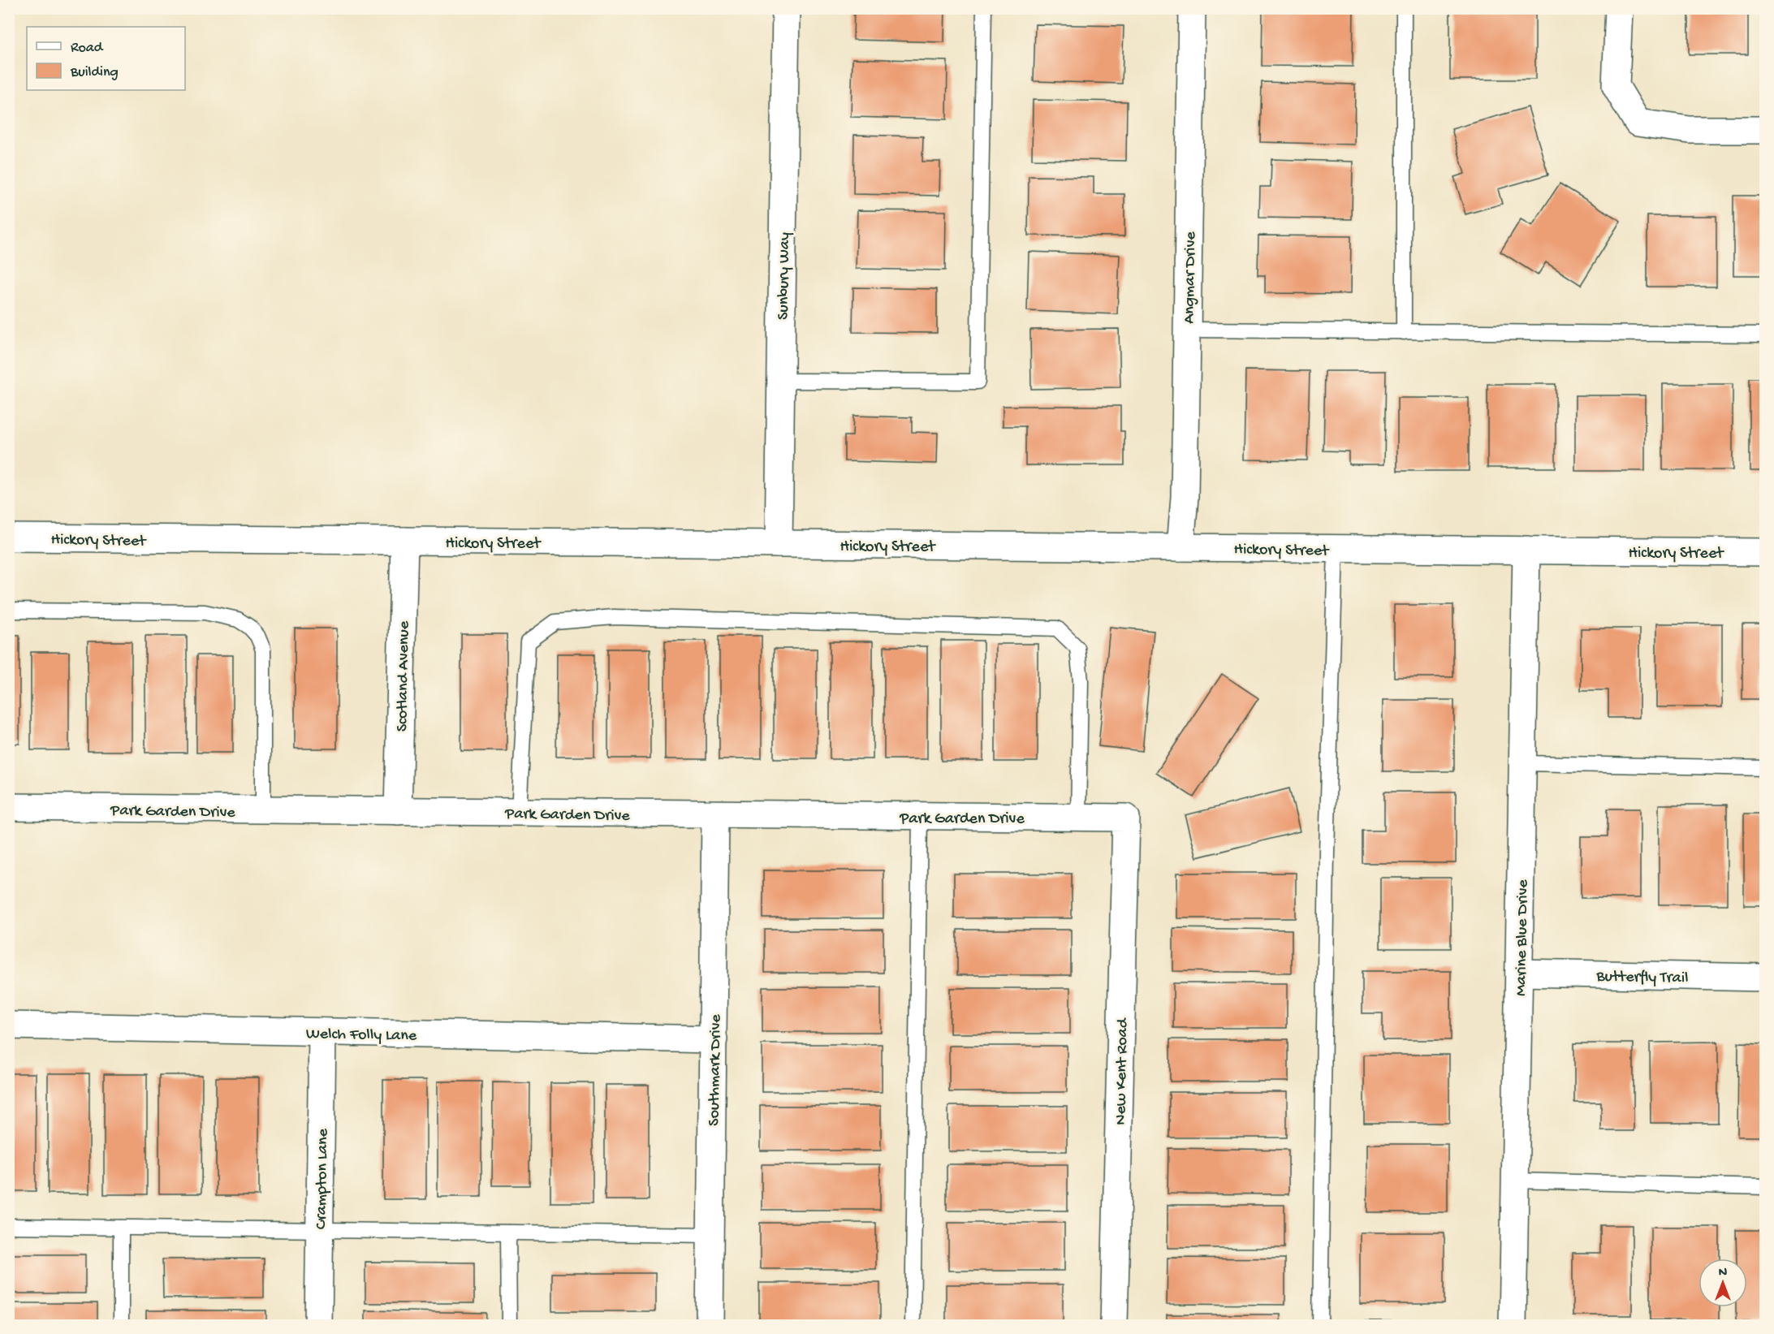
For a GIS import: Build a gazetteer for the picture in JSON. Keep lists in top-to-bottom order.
{
  "streets": {
    "street": [
      "Sunbury Way",
      "Angmar Drive",
      "Hickory Street",
      "Scotland Avenue",
      "Park Garden Drive",
      "Marine Blue Drive",
      "Butterfly Trail",
      "Welch Folly Lane",
      "Southmark Drive",
      "New Kent Road",
      "Crampton Lane"
    ]
  },
  "crossings": [
    ["Sunbury Way", "Hickory Street"],
    ["Angmar Drive", "Hickory Street"],
    ["Hickory Street", "Scotland Avenue"],
    ["Hickory Street", "Marine Blue Drive"],
    ["Scotland Avenue", "Park Garden Drive"],
    ["Park Garden Drive", "Southmark Drive"],
    ["Park Garden Drive", "New Kent Road"],
    ["Marine Blue Drive", "Butterfly Trail"],
    ["Welch Folly Lane", "Southmark Drive"],
    ["Welch Folly Lane", "Crampton Lane"]
  ],
  "legend": ["Road", "Building"],
  "north": "top"
}
